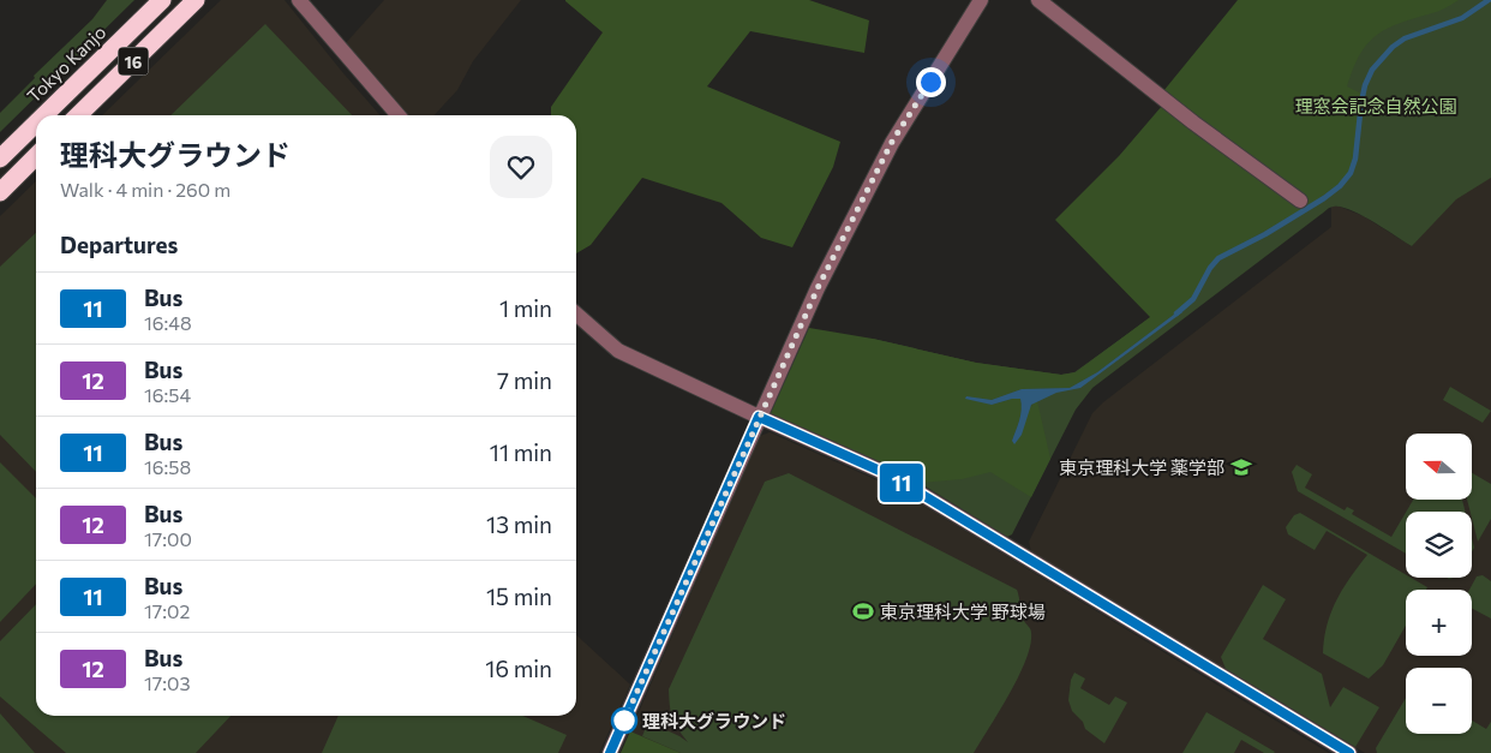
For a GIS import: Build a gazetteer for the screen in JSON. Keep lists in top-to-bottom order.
{
  "streets": {
    "highway": ["16", "Tokyo Kanjo"]
  },
  "parks": ["理窓会記念自然公園"],
  "places": {
    "school or university": ["東京理科大学 薬学部"],
    "sports": ["東京理科大学 野球場"],
    "other": ["理科大グラウンド"]
  },
  "lines": ["bus line 11"],
  "north": "left",
  "page": {
    "on_map": "11",
    "heading": [
      ["理科大グラウンド", "Walk · 4 min · 260 m"],
      "Departures"
    ],
    "list": [
      {
        "mark": "11",
        "name": "Bus",
        "note": "16:48",
        "value": "1 min"
      },
      {
        "mark": "12",
        "name": "Bus",
        "note": "16:54",
        "value": "7 min"
      },
      {
        "mark": "11",
        "name": "Bus",
        "note": "16:58",
        "value": "11 min"
      },
      {
        "mark": "12",
        "name": "Bus",
        "note": "17:00",
        "value": "13 min"
      },
      {
        "mark": "11",
        "name": "Bus",
        "note": "17:02",
        "value": "15 min"
      },
      {
        "mark": "12",
        "name": "Bus",
        "note": "17:03",
        "value": "16 min"
      }
    ],
    "map_buttons": ["+", "−"]
  }
}
